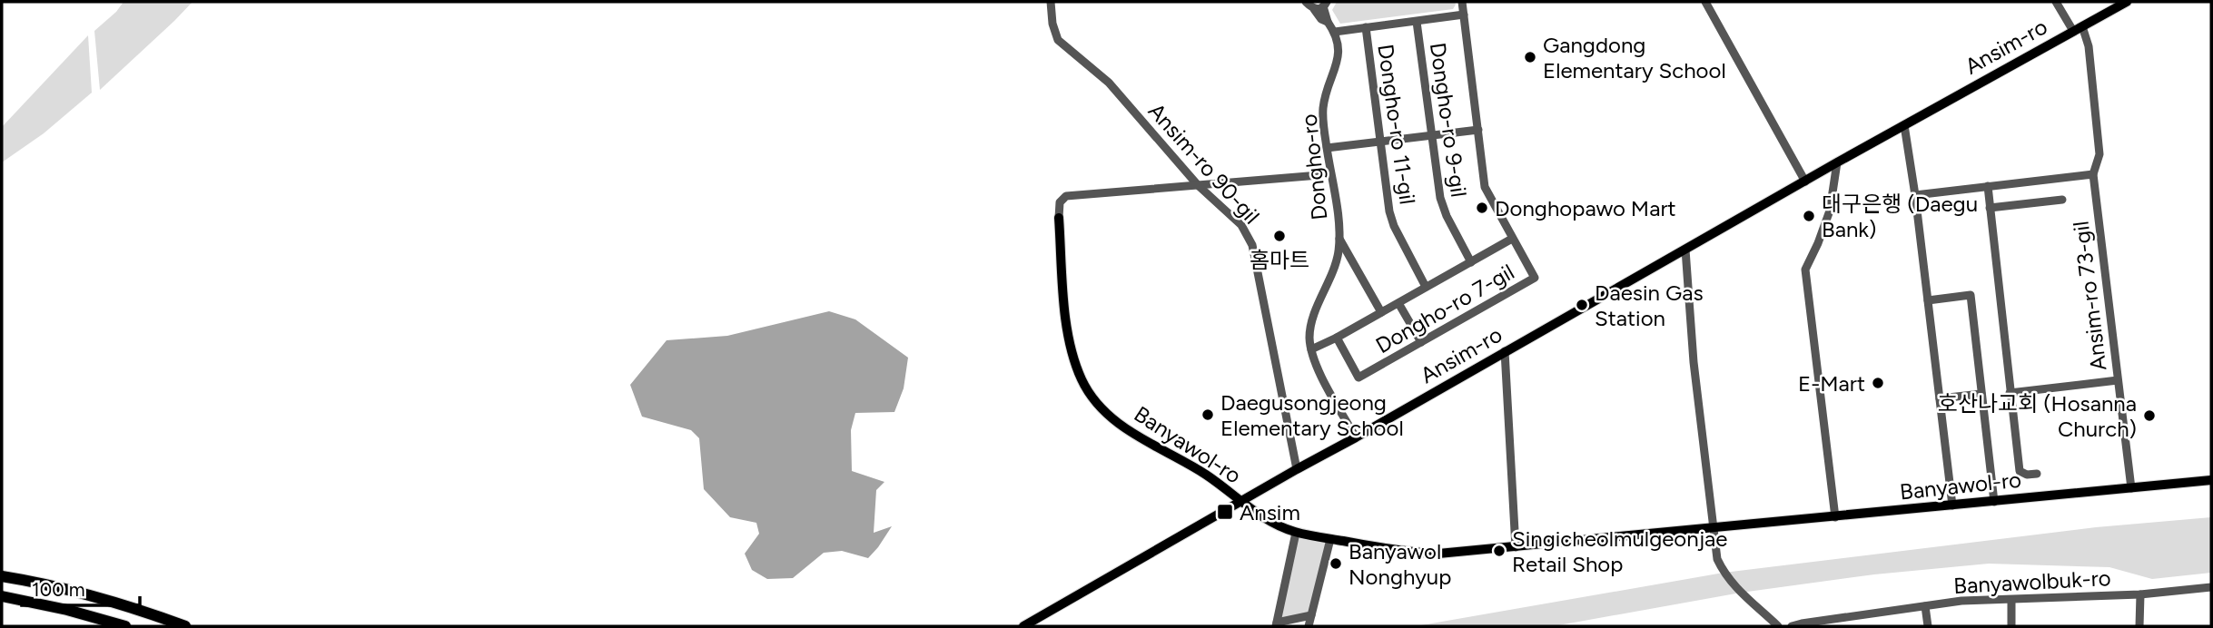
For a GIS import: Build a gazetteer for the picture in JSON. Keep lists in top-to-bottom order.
{
  "streets": {
    "main road": ["Ansim-ro", "Banyawol-ro"],
    "street": [
      "Dongho-ro 9-gil",
      "Dongho-ro 11-gil",
      "Ansim-ro 90-gil",
      "Dongho-ro",
      "Ansim-ro 73-gil",
      "Dongho-ro 7-gil",
      "Banyawolbuk-ro"
    ]
  },
  "crossings": [
    ["Ansim-ro", "Ansim-ro 90-gil"],
    ["Ansim-ro", "Dongho-ro"],
    ["Ansim-ro", "Ansim-ro 73-gil"],
    ["Ansim-ro", "Banyawol-ro"],
    ["Dongho-ro 11-gil", "Dongho-ro"],
    ["Ansim-ro 73-gil", "Banyawol-ro"]
  ],
  "places": {
    "other": [
      "Gangdong Elementary School",
      "Donghopawo Mart",
      "대구은행 (Daegu Bank)",
      "홈마트",
      "Daesin Gas Station",
      "E-Mart",
      "Daegusongjeong Elementary School",
      "호산나교회 (Hosanna Church)",
      "Singicheolmulgeonjae Retail Shop",
      "Banyawol Nonghyup"
    ],
    "transit": ["Ansim"]
  },
  "scale_bar": "100 m"
}
